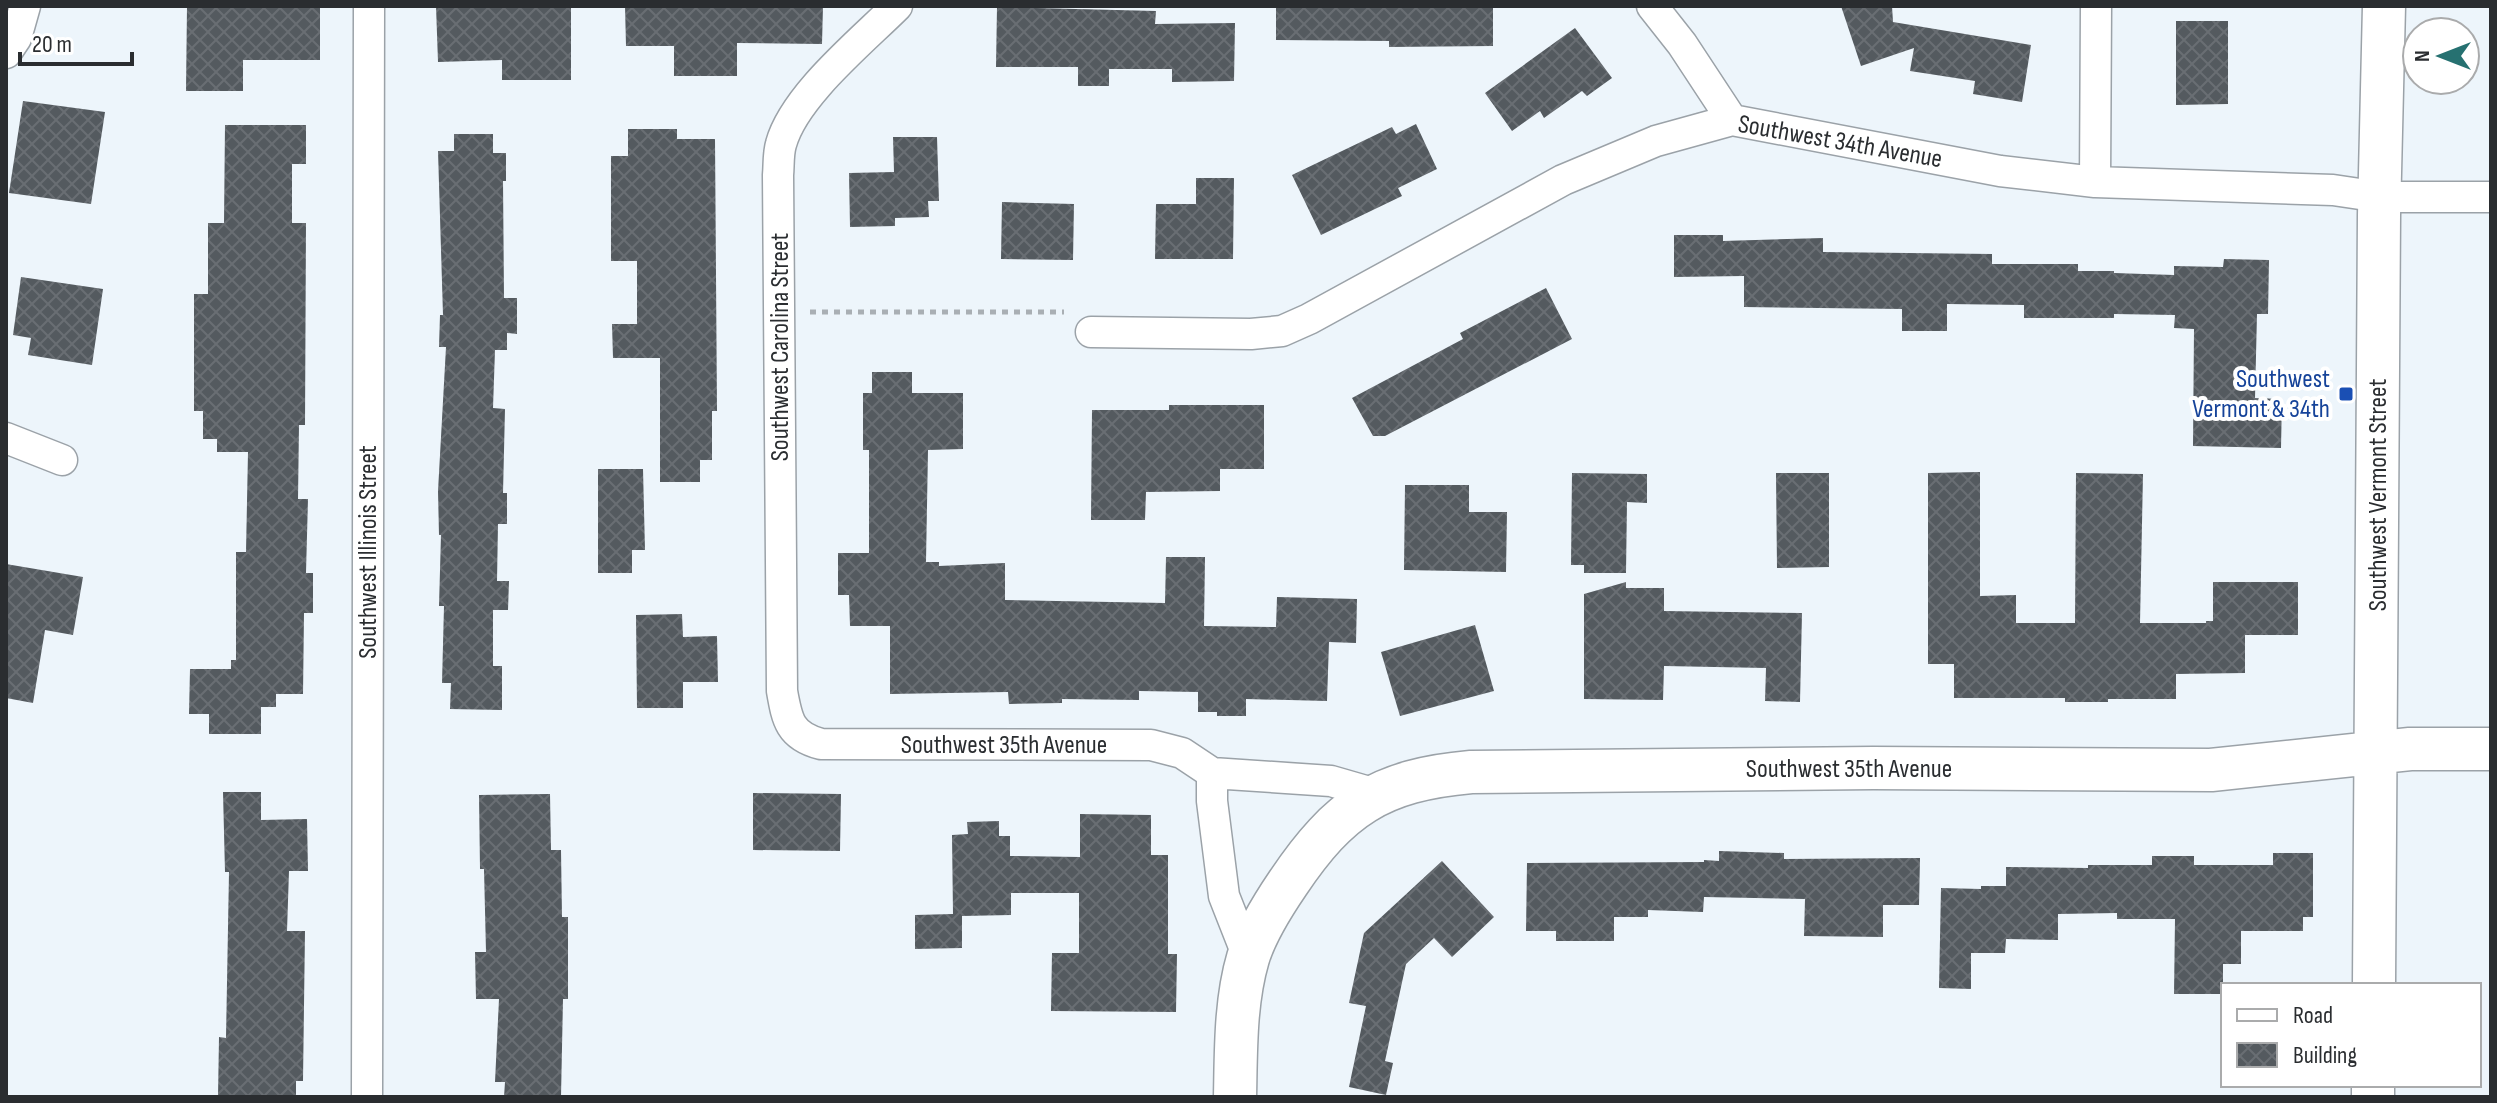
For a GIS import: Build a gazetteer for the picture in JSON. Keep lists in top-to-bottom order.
{
  "streets": {
    "street": [
      "Southwest 34th Avenue",
      "Southwest Carolina Street",
      "Southwest Vermont Street",
      "Southwest Illinois Street",
      "Southwest 35th Avenue"
    ]
  },
  "crossings": [
    ["Southwest 34th Avenue", "Southwest Vermont Street"],
    ["Southwest Carolina Street", "Southwest 35th Avenue"],
    ["Southwest Vermont Street", "Southwest 35th Avenue"]
  ],
  "places": {
    "transit": ["Southwest Vermont & 34th"]
  },
  "legend": ["Road", "Building"],
  "scale_bar": "20 m",
  "north": "left"
}
